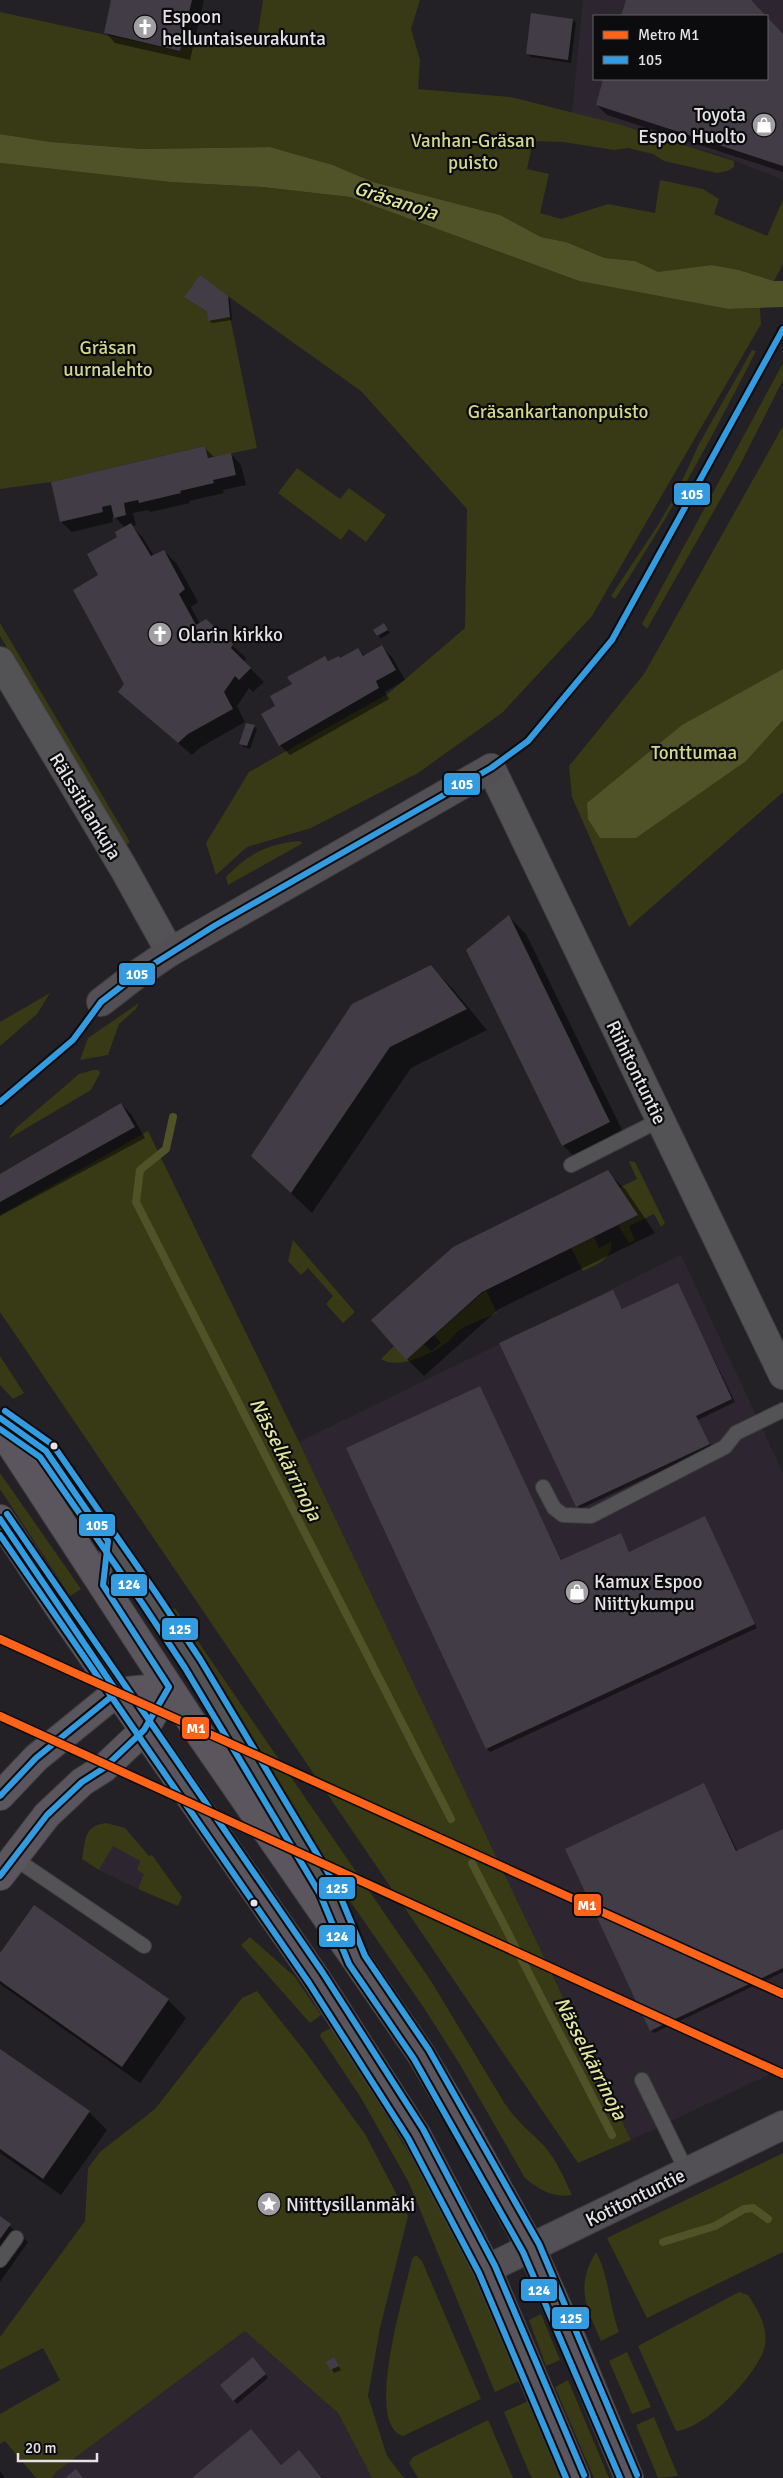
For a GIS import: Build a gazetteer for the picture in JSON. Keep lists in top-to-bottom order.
{
  "streets": {
    "main road": ["Kotitontuntie"],
    "street": ["Rälssitilankuja", "Riihitontuntie"]
  },
  "water": ["Gräsanoja", "Nässelkärrinoja"],
  "parks": [
    "Vanhan-Gräsan puisto",
    "Gräsan uurnalehto",
    "Gräsankartanonpuisto",
    "Tonttumaa"
  ],
  "places": {
    "church": ["Espoon helluntaiseurakunta", "Olarin kirkko"],
    "shop": ["Toyota Espoo Huolto", "Kamux Espoo Niittykumpu"],
    "place": ["Niittysillanmäki"]
  },
  "lines": [
    "transit line 105",
    "transit line 125",
    "transit line 124",
    "metro line M1"
  ],
  "legend": ["Metro M1", "105"],
  "scale_bar": "20 m"
}
